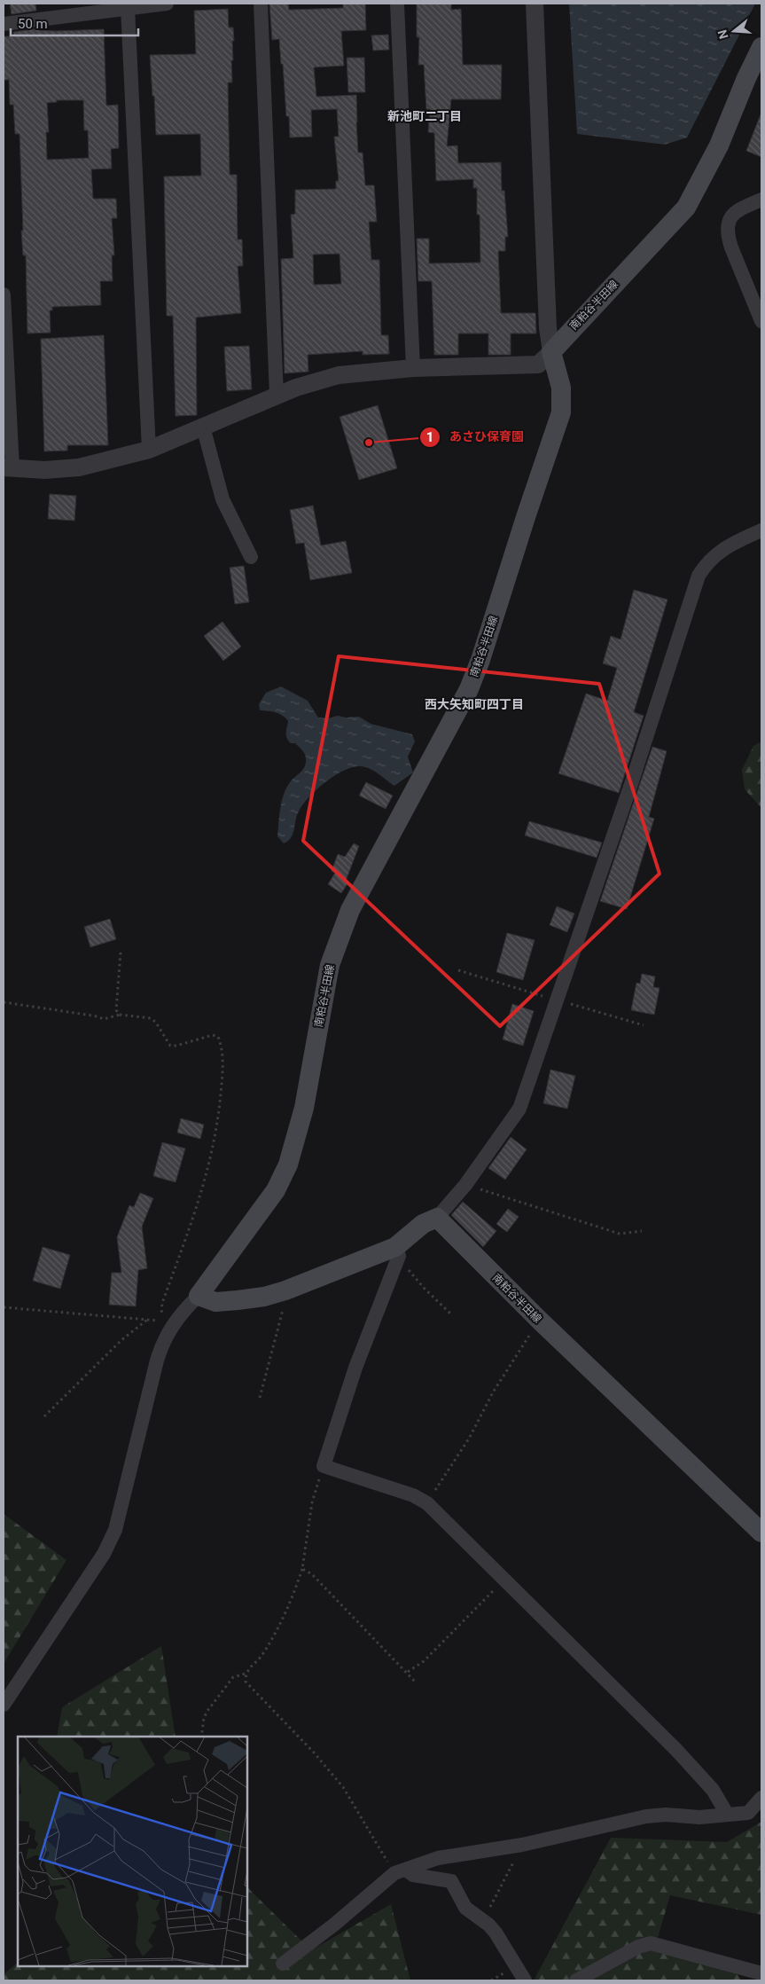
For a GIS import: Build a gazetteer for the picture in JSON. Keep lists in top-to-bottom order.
{
  "streets": {
    "main road": ["南粕谷半田線"]
  },
  "districts": ["新池町二丁目", "西大矢知町四丁目"],
  "places": ["あさひ保育園"],
  "scale_bar": "50 m",
  "north": "left"
}
